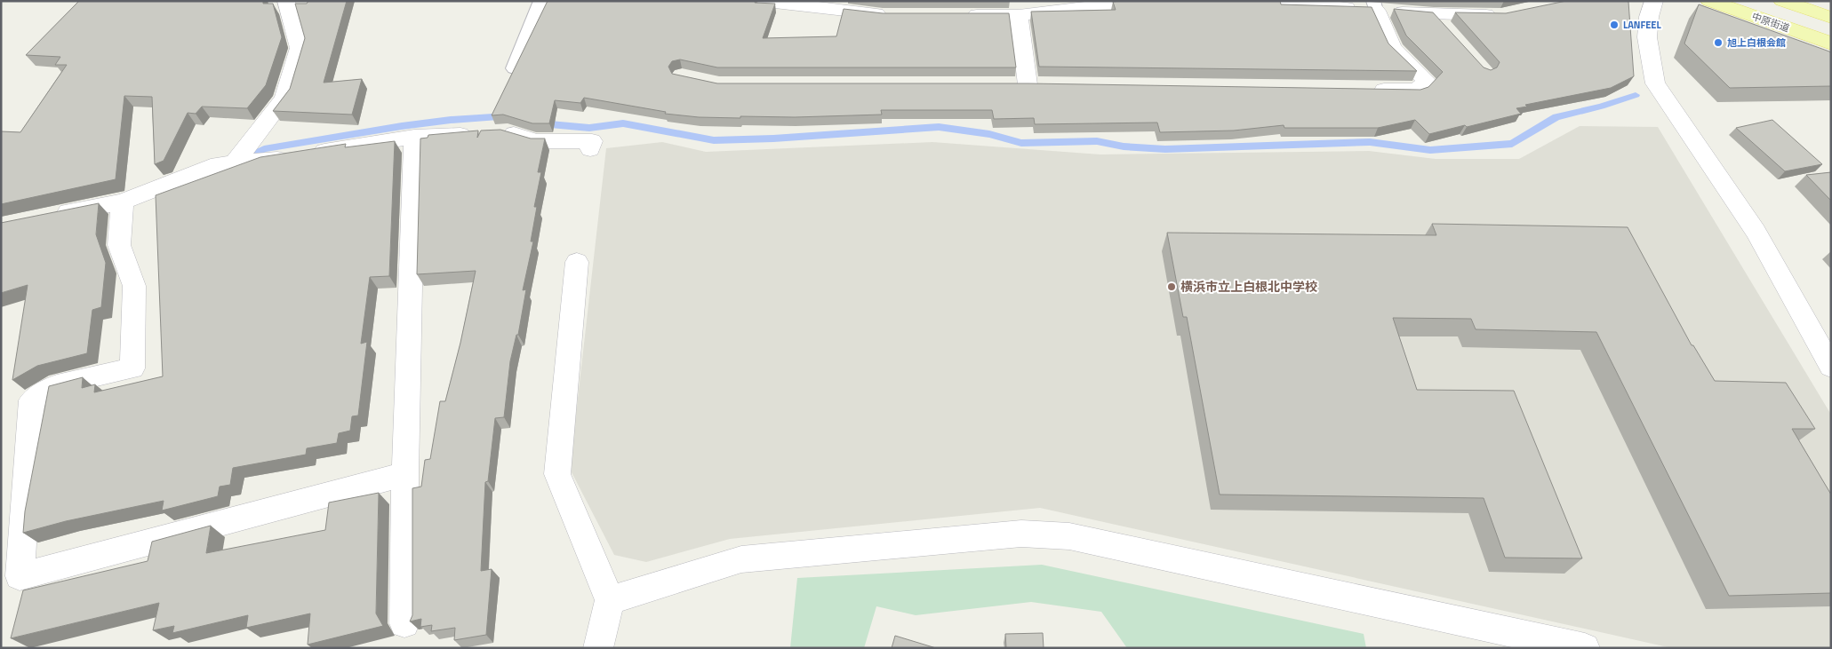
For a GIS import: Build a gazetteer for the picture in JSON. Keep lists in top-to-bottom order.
{
  "streets": {
    "main road": ["中原街道"]
  },
  "places": ["LANFEEL", "旭上白根会館", "横浜市立上白根北中学校"]
}
